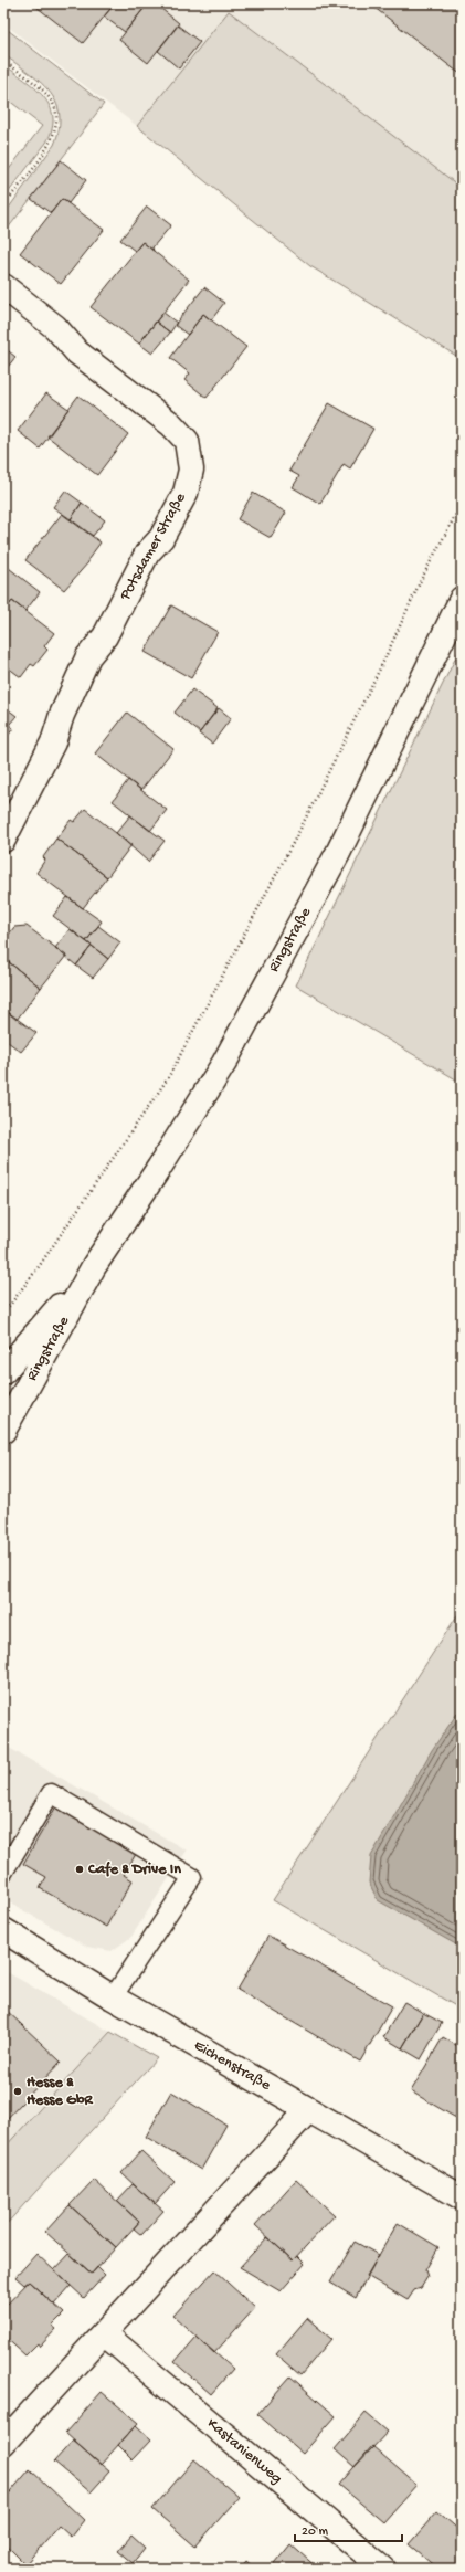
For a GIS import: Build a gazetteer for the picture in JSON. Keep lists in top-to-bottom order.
{
  "streets": {
    "street": [
      "Potsdamer Straße",
      "Ringstraße",
      "Eichenstraße",
      "Kastanienweg"
    ]
  },
  "places": ["Cafe & Drive In", "Hesse & Hesse GbR"],
  "scale_bar": "20 m"
}
